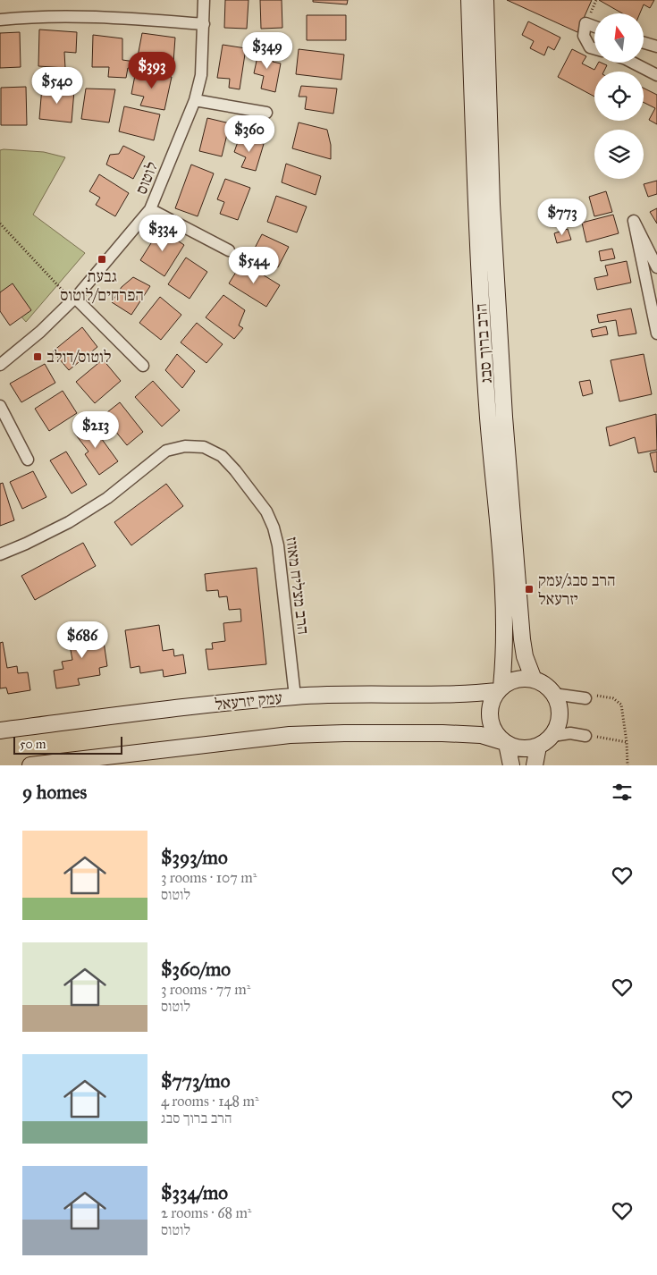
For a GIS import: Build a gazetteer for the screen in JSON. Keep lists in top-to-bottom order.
{
  "streets": {
    "street": [
      "לוטוס",
      "הרב ברוך סבג",
      "הרב מצליח מאזוז",
      "עמק יזרעאל"
    ]
  },
  "crossings": [
    ["הרב ברוך סבג", "עמק יזרעאל"],
    ["הרב מצליח מאזוז", "עמק יזרעאל"]
  ],
  "places": {
    "transit": ["גבעת הפרחים/לוטוס", "לוטוס/דולב", "הרב סבג/עמק יזרעאל"]
  },
  "scale_bar": "50 m",
  "north": "top",
  "page": {
    "price": [
      "$349",
      "$393",
      "$540",
      "$360",
      "$773",
      "$334",
      "$544",
      "$213",
      "$686"
    ],
    "scale": "50 m",
    "heading": "9 homes",
    "list": [
      {
        "name": "$393/mo",
        "note": "3 rooms · 107 m² · לוטוס"
      },
      {
        "name": "$360/mo",
        "note": "3 rooms · 77 m² · לוטוס"
      },
      {
        "name": "$773/mo",
        "note": "4 rooms · 148 m² · הרב ברוך סבג"
      },
      {
        "name": "$334/mo",
        "note": "2 rooms · 68 m² · לוטוס"
      }
    ]
  }
}
